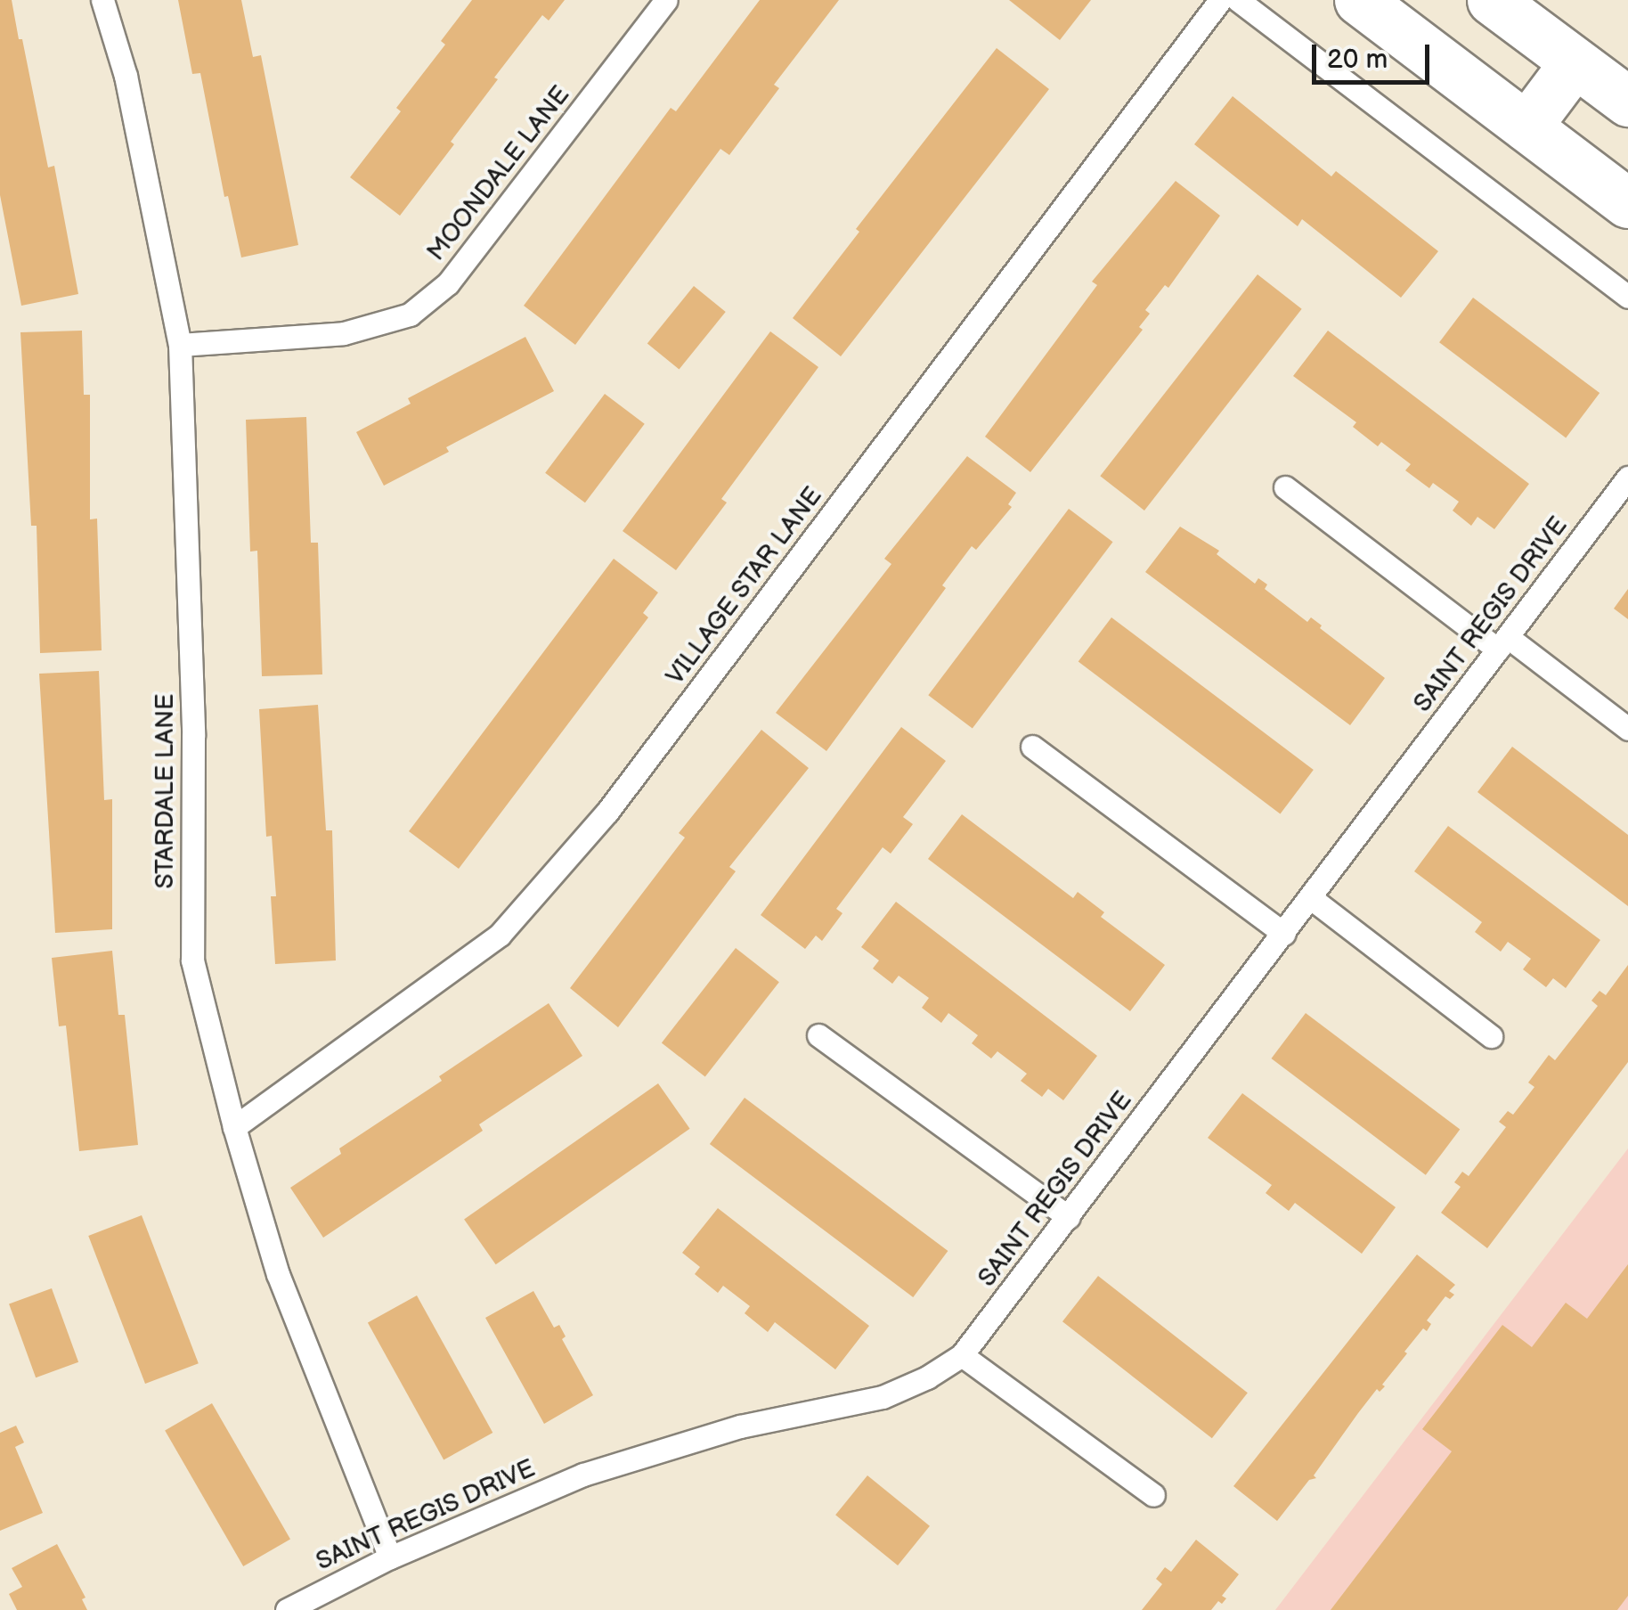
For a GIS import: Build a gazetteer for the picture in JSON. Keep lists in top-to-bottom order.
{
  "streets": {
    "lane": [
      "MOONDALE LANE",
      "VILLAGE STAR LANE",
      "SAINT REGIS DRIVE",
      "STARDALE LANE"
    ]
  },
  "crossings": [
    ["MOONDALE LANE", "STARDALE LANE"],
    ["VILLAGE STAR LANE", "STARDALE LANE"],
    ["SAINT REGIS DRIVE", "STARDALE LANE"]
  ],
  "scale_bar": "20 m"
}
